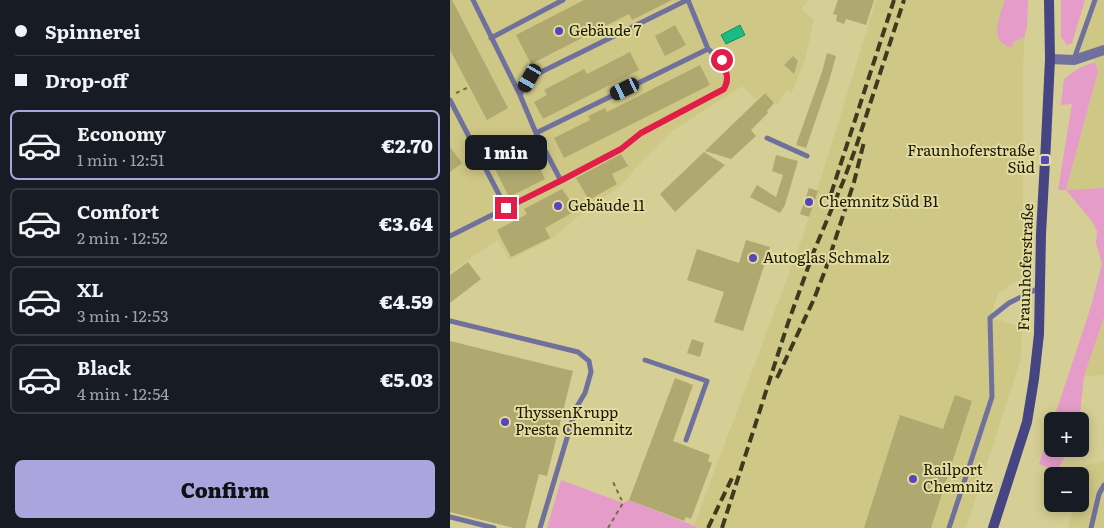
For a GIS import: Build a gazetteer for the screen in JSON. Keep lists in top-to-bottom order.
{
  "streets": {
    "main road": ["Fraunhoferstraße"]
  },
  "places": {
    "other": [
      "Gebäude 7",
      "Chemnitz Süd B1",
      "Gebäude 11",
      "Autoglas Schmalz",
      "ThyssenKrupp Presta Chemnitz",
      "Railport Chemnitz"
    ],
    "transit": ["Fraunhoferstraße Süd"]
  },
  "page": {
    "banner": ["Spinnerei", "Drop-off"],
    "list": [
      {
        "name": "Economy",
        "note": "1 min · 12:51",
        "value": "€2.70"
      },
      {
        "name": "Comfort",
        "note": "2 min · 12:52",
        "value": "€3.64"
      },
      {
        "name": "XL",
        "note": "3 min · 12:53",
        "value": "€4.59"
      },
      {
        "name": "Black",
        "note": "4 min · 12:54",
        "value": "€5.03"
      }
    ],
    "bubble": "1 min",
    "map_buttons": ["+", "−"],
    "buttons": "Confirm"
  }
}
